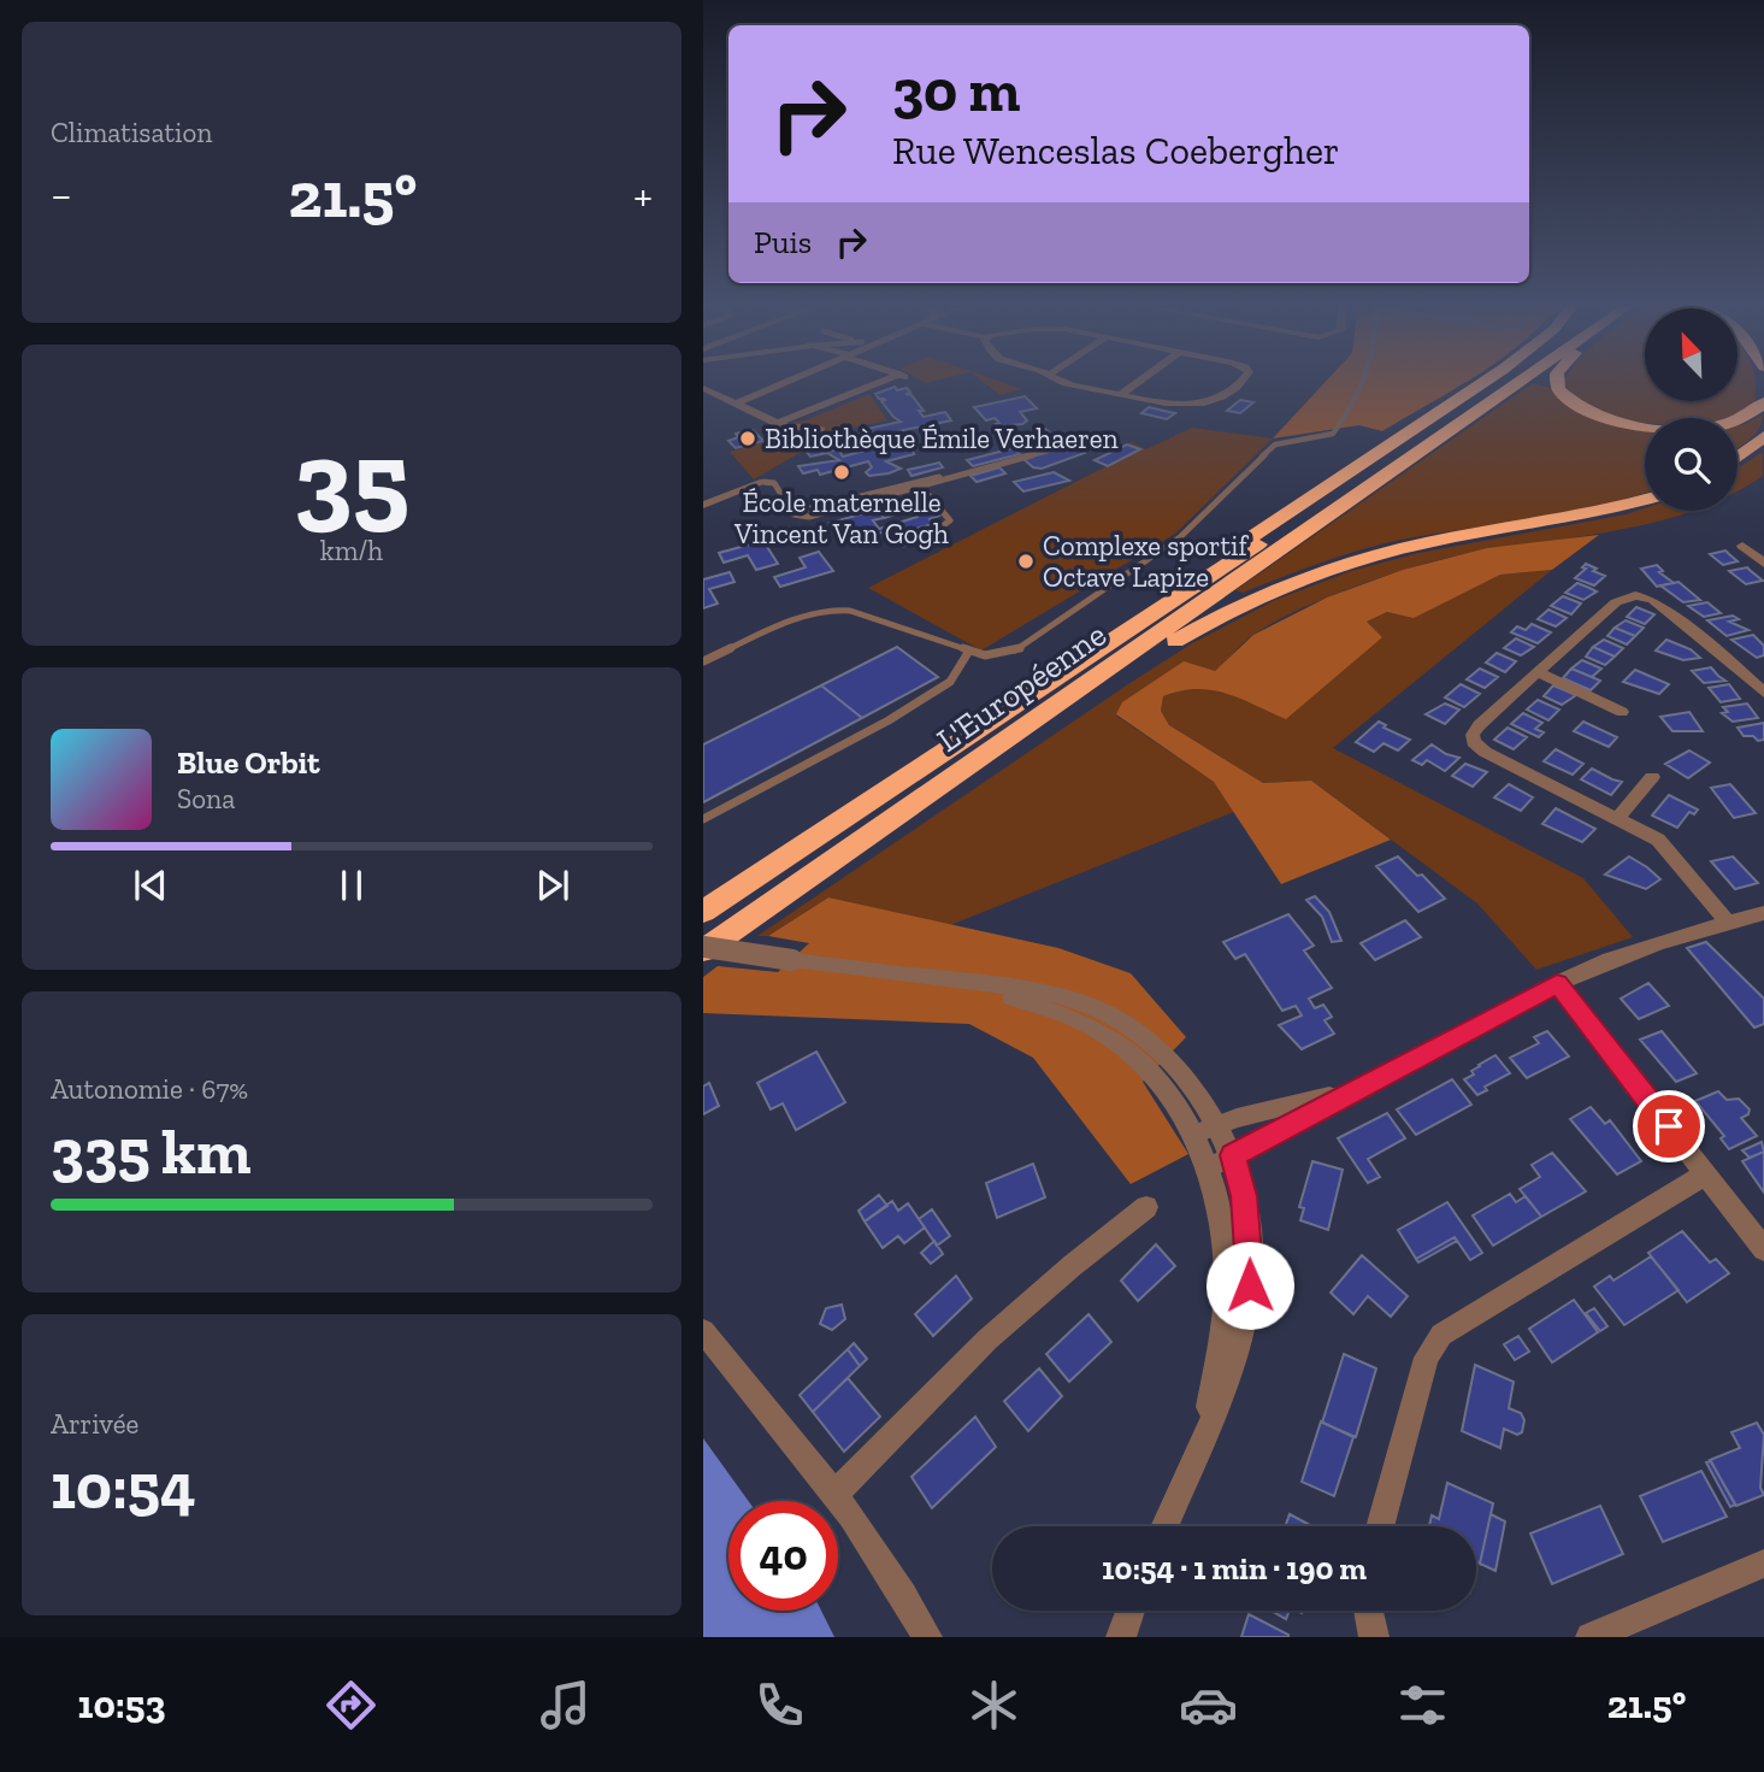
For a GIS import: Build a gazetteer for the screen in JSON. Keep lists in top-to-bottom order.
{
  "streets": {
    "highway": ["L'Européenne"]
  },
  "places": ["Bibliothèque Émile Verhaeren", "École maternelle Vincent Van Gogh", "Complexe sportif Octave Lapize"],
  "north": "top left",
  "page": {
    "tile": [
      "Climatisation",
      ["35", "km/h"],
      ["Autonomie · 67%", "335 km"],
      ["Arrivée", "10:54"]
    ],
    "turn": ["30 m", "Rue Wenceslas Coebergher"],
    "heat": ["−", "21.5°", "+"],
    "then": "Puis",
    "song": ["Blue Orbit", "Sona"],
    "limit": "40",
    "trip": "10:54 · 1 min · 190 m",
    "tabs": ["10:53", "21.5°"]
  }
}
